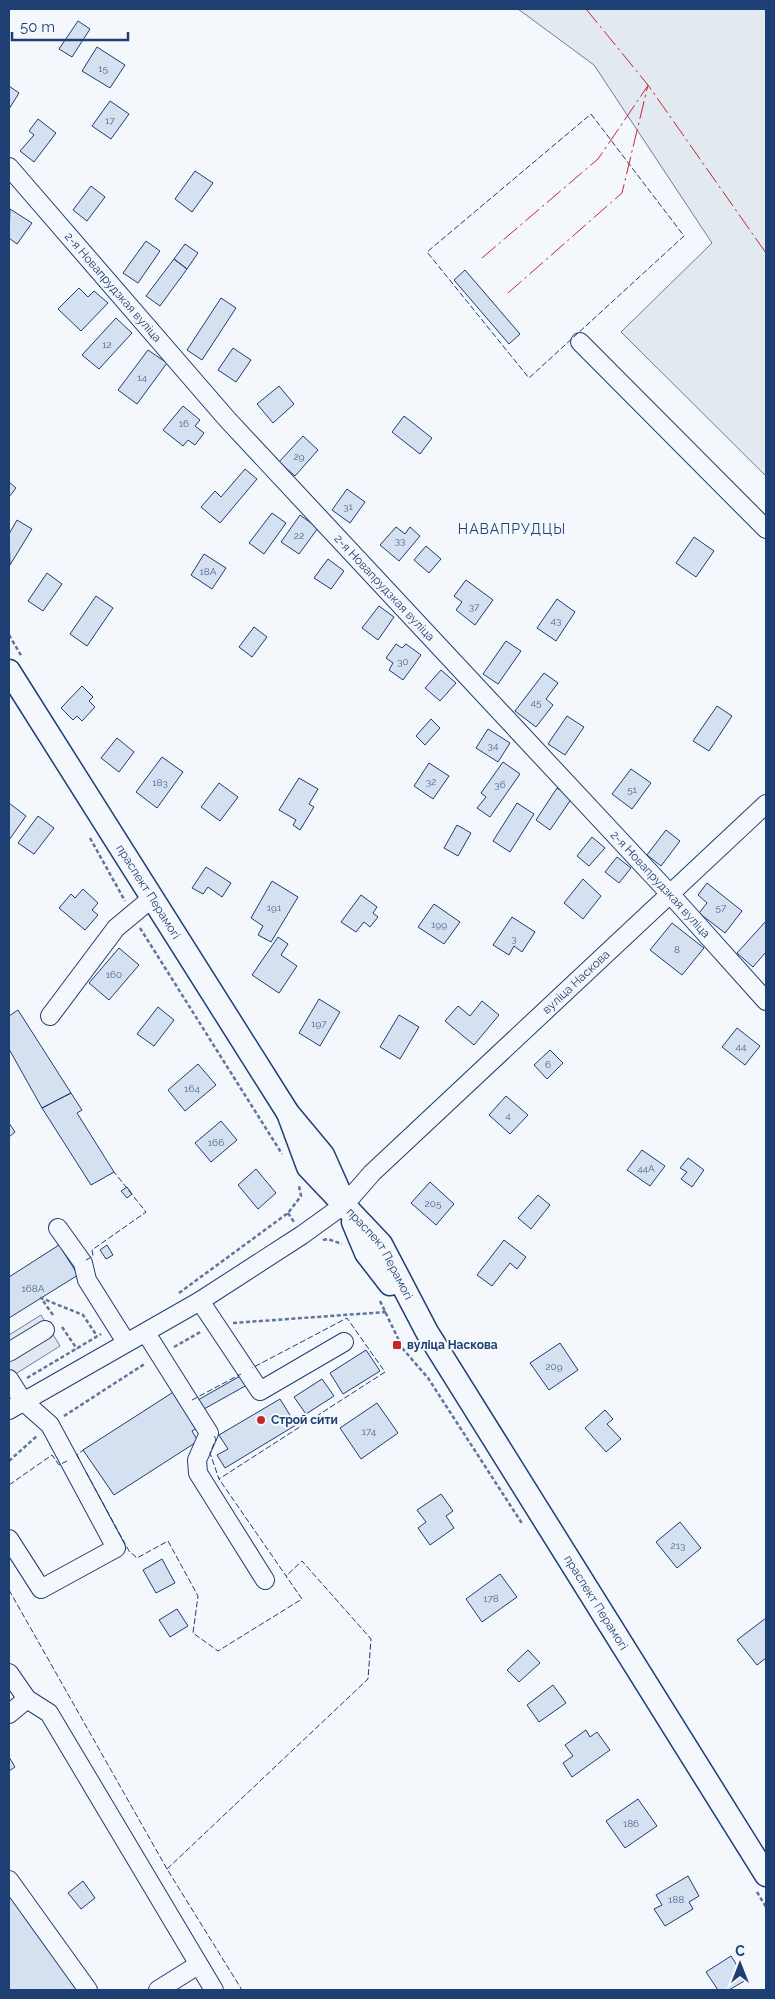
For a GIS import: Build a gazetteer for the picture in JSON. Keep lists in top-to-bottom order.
{
  "streets": {
    "main road": ["праспект Перамогі"],
    "street": ["2-я Новапрудзкая вуліца", "вуліца Наскова"]
  },
  "crossings": [
    ["2-я Новапрудзкая вуліца", "вуліца Наскова"],
    ["праспект Перамогі", "вуліца Наскова"]
  ],
  "districts": ["НАВАПРУДЦЫ"],
  "places": {
    "transit": ["вуліца Наскова"],
    "other": ["Строй сити"]
  },
  "house_numbers": [
    "15",
    "17",
    "12",
    "14",
    "16",
    "29",
    "31",
    "22",
    "33",
    "18А",
    "37",
    "43",
    "30",
    "45",
    "34",
    "32",
    "183",
    "36",
    "51",
    "191",
    "57",
    "199",
    "3",
    "8",
    "160",
    "197",
    "44",
    "6",
    "164",
    "4",
    "166",
    "44А",
    "205",
    "168А",
    "209",
    "174",
    "213",
    "178",
    "186",
    "188"
  ],
  "scale_bar": "50 m",
  "north": "top"
}
